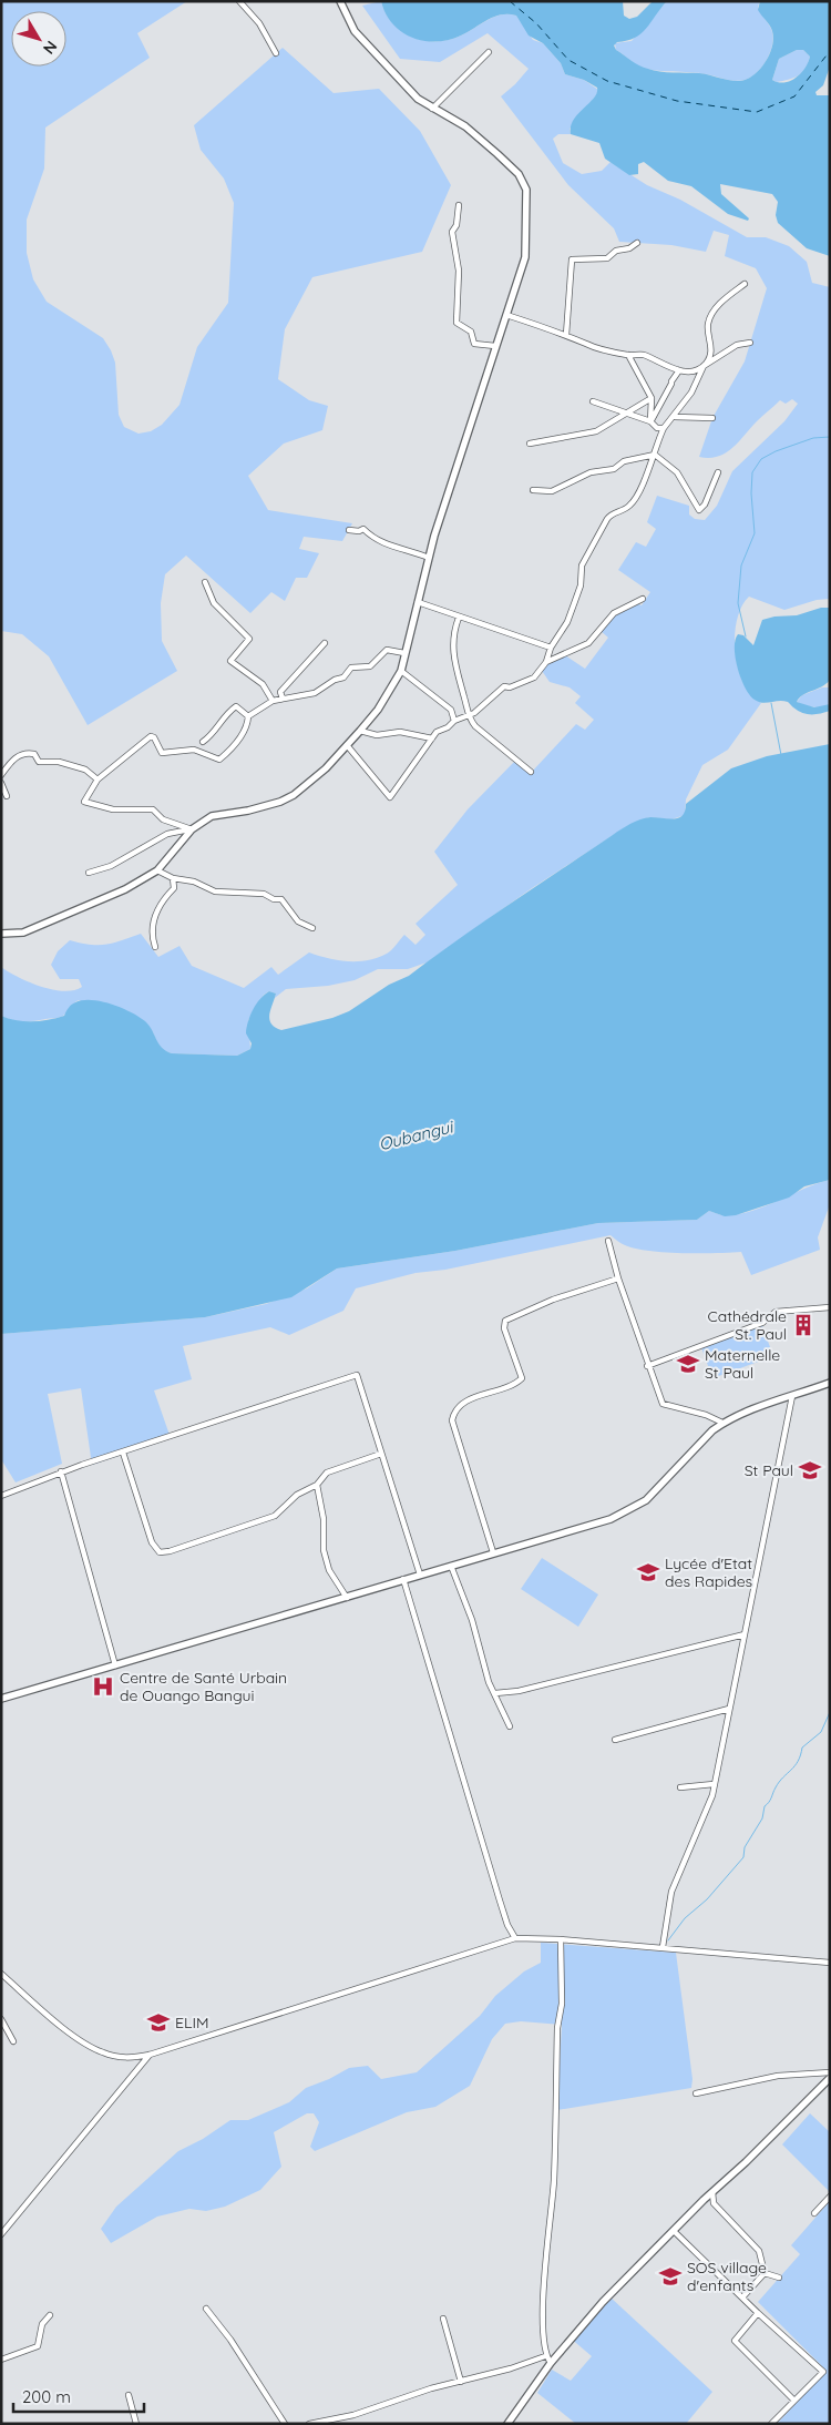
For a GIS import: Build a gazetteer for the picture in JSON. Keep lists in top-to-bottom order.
{
  "water": ["Oubangui"],
  "places": {
    "building": ["Cathédrale St. Paul"],
    "school or university": [
      "Maternelle St Paul",
      "St Paul",
      "Lycée d'Etat des Rapides",
      "ELIM",
      "SOS village d'enfants"
    ],
    "hospital": ["Centre de Santé Urbain de Ouango Bangui"]
  },
  "scale_bar": "200 m",
  "north": "bottom right"
}
